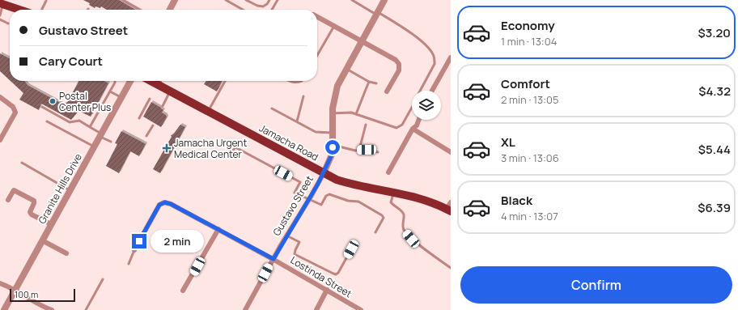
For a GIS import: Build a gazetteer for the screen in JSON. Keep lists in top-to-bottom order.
{
  "streets": {
    "main road": ["Jamacha Road"],
    "street": ["Granite Hills Drive", "Gustavo Street", "Lostinda Street"]
  },
  "crossings": [
    ["Jamacha Road", "Gustavo Street"],
    ["Gustavo Street", "Lostinda Street"]
  ],
  "places": {
    "other": ["Postal Center Plus"],
    "health": ["Jamacha Urgent Medical Center"]
  },
  "scale_bar": "100 m",
  "page": {
    "list": [
      {
        "name": "Economy",
        "note": "1 min · 13:04",
        "value": "$3.20"
      },
      {
        "name": "Comfort",
        "note": "2 min · 13:05",
        "value": "$4.32"
      },
      {
        "name": "XL",
        "note": "3 min · 13:06",
        "value": "$5.44"
      },
      {
        "name": "Black",
        "note": "4 min · 13:07",
        "value": "$6.39"
      }
    ],
    "banner": ["Gustavo Street", "Cary Court"],
    "bubble": "2 min",
    "buttons": "Confirm",
    "scale": "100 m"
  }
}
